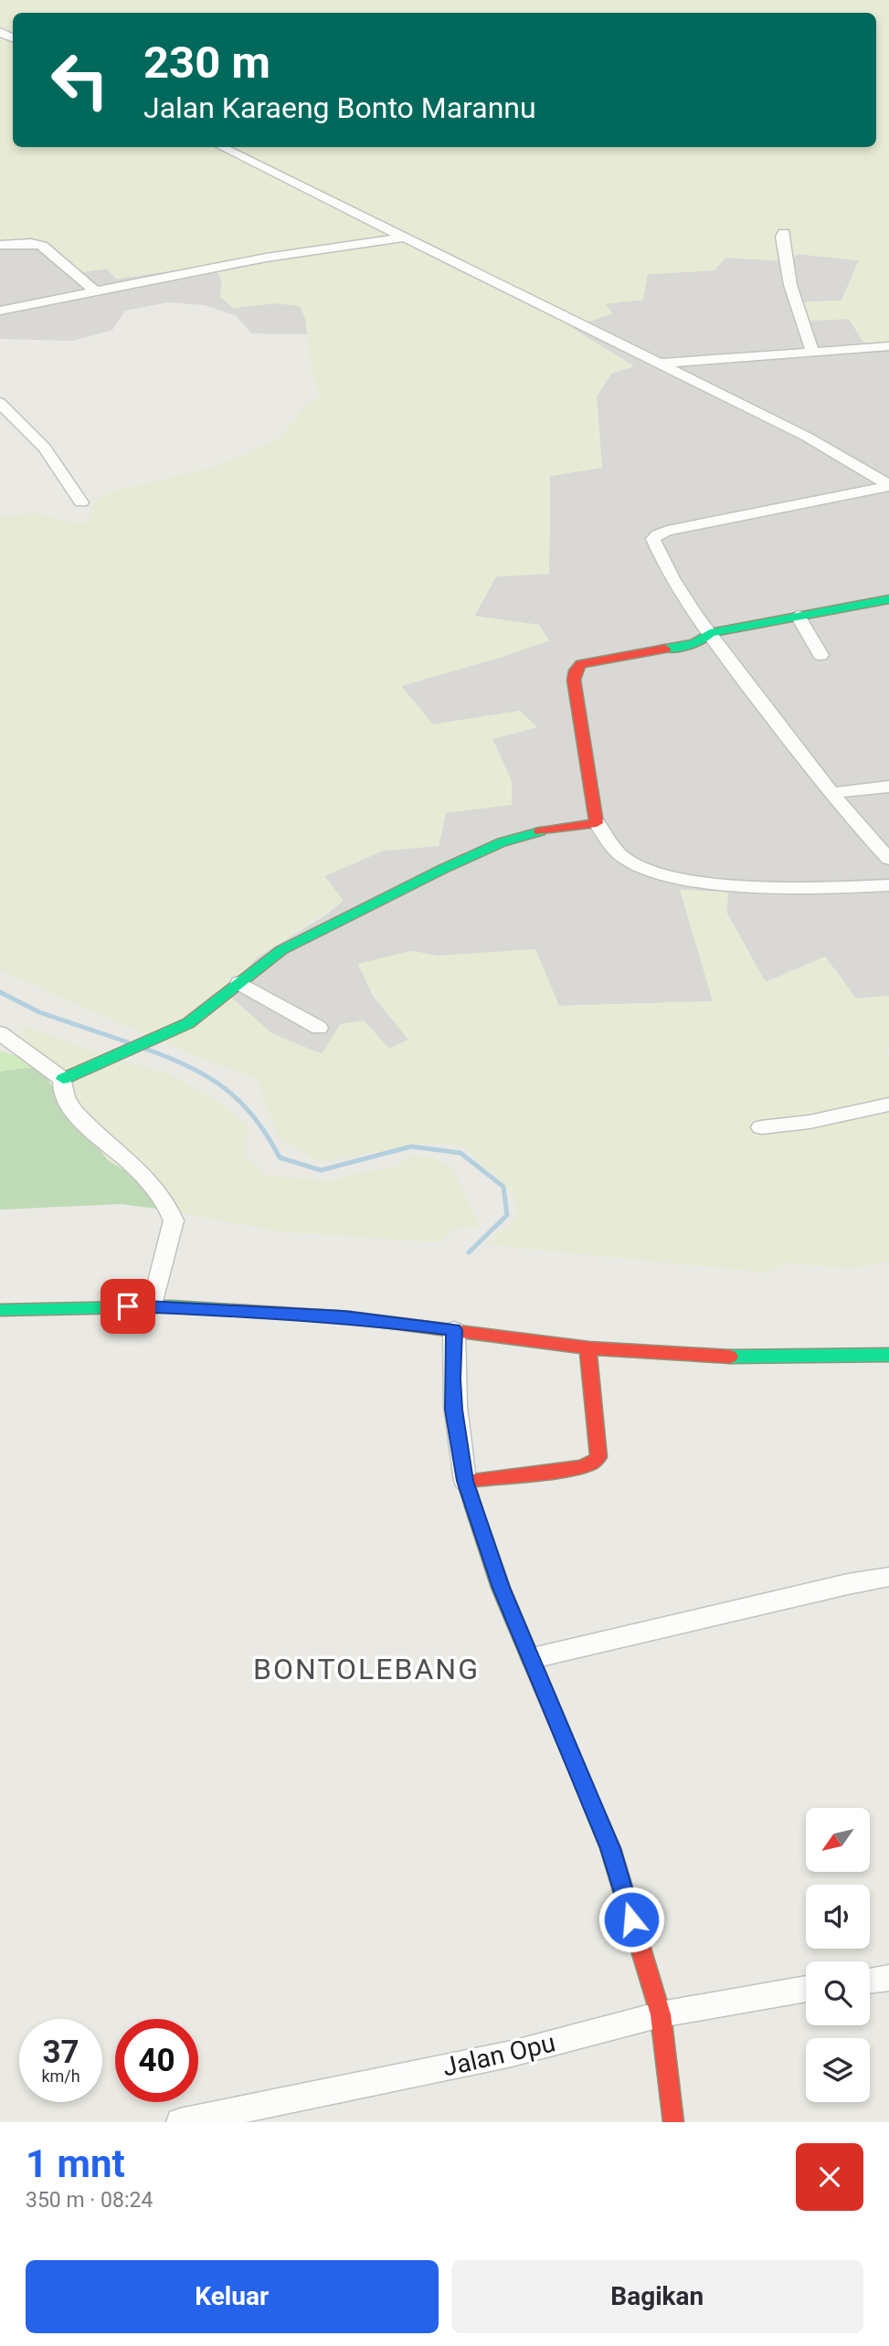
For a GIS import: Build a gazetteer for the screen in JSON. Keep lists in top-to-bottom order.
{
  "streets": {
    "street": ["Jalan Opu"]
  },
  "districts": ["BONTOLEBANG"],
  "north": "bottom left",
  "page": {
    "turn": ["230 m", "Jalan Karaeng Bonto Marannu"],
    "speed": "37 km/h",
    "limit": "40",
    "heading": ["1 mnt", "350 m · 08:24"],
    "buttons": ["Keluar", "Bagikan"]
  }
}
